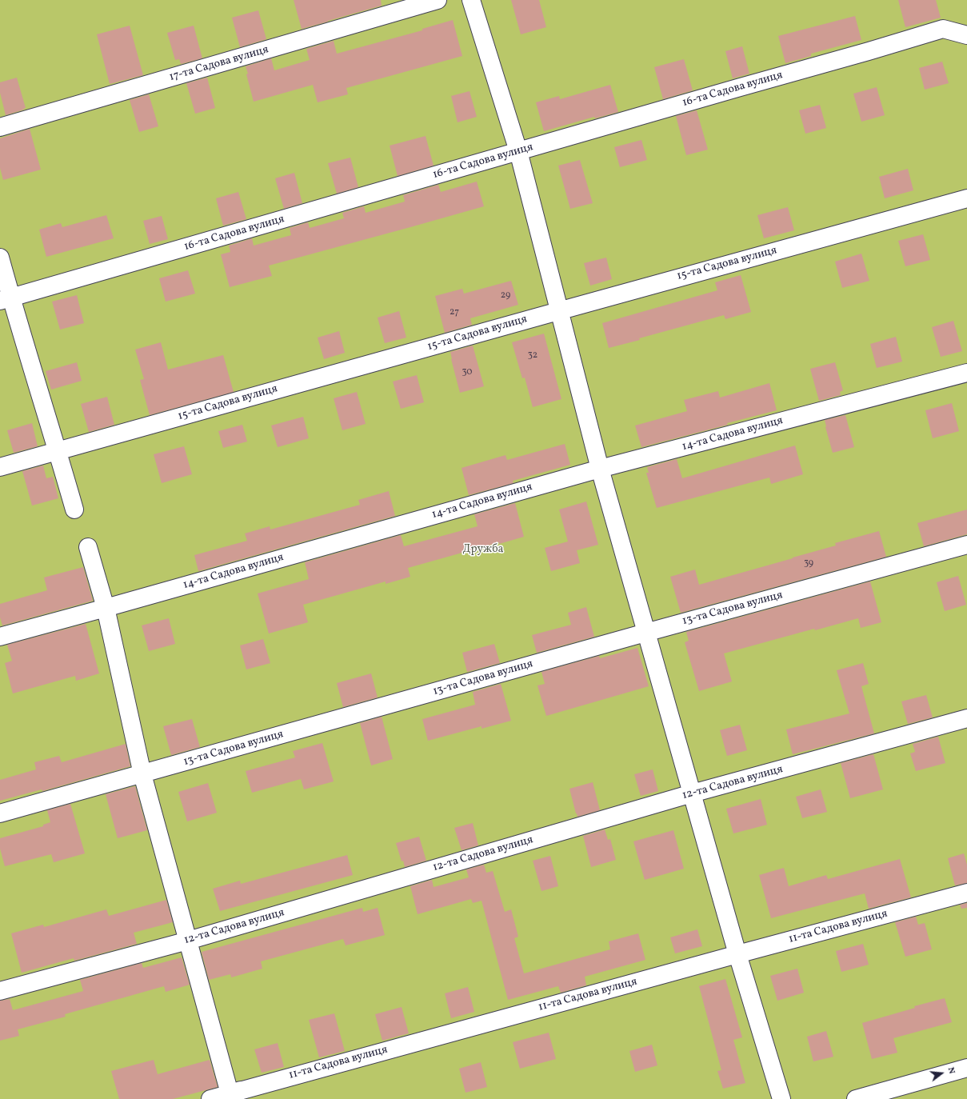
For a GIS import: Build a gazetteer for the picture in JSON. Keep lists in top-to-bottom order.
{
  "streets": {
    "street": [
      "17-та Садова вулиця",
      "16-та Садова вулиця",
      "15-та Садова вулиця",
      "14-та Садова вулиця",
      "13-та Садова вулиця",
      "12-та Садова вулиця",
      "11-та Садова вулиця"
    ]
  },
  "parks": ["Дружба"],
  "house_numbers": [
    "29",
    "27",
    "32",
    "30",
    "39"
  ],
  "north": "right"
}
